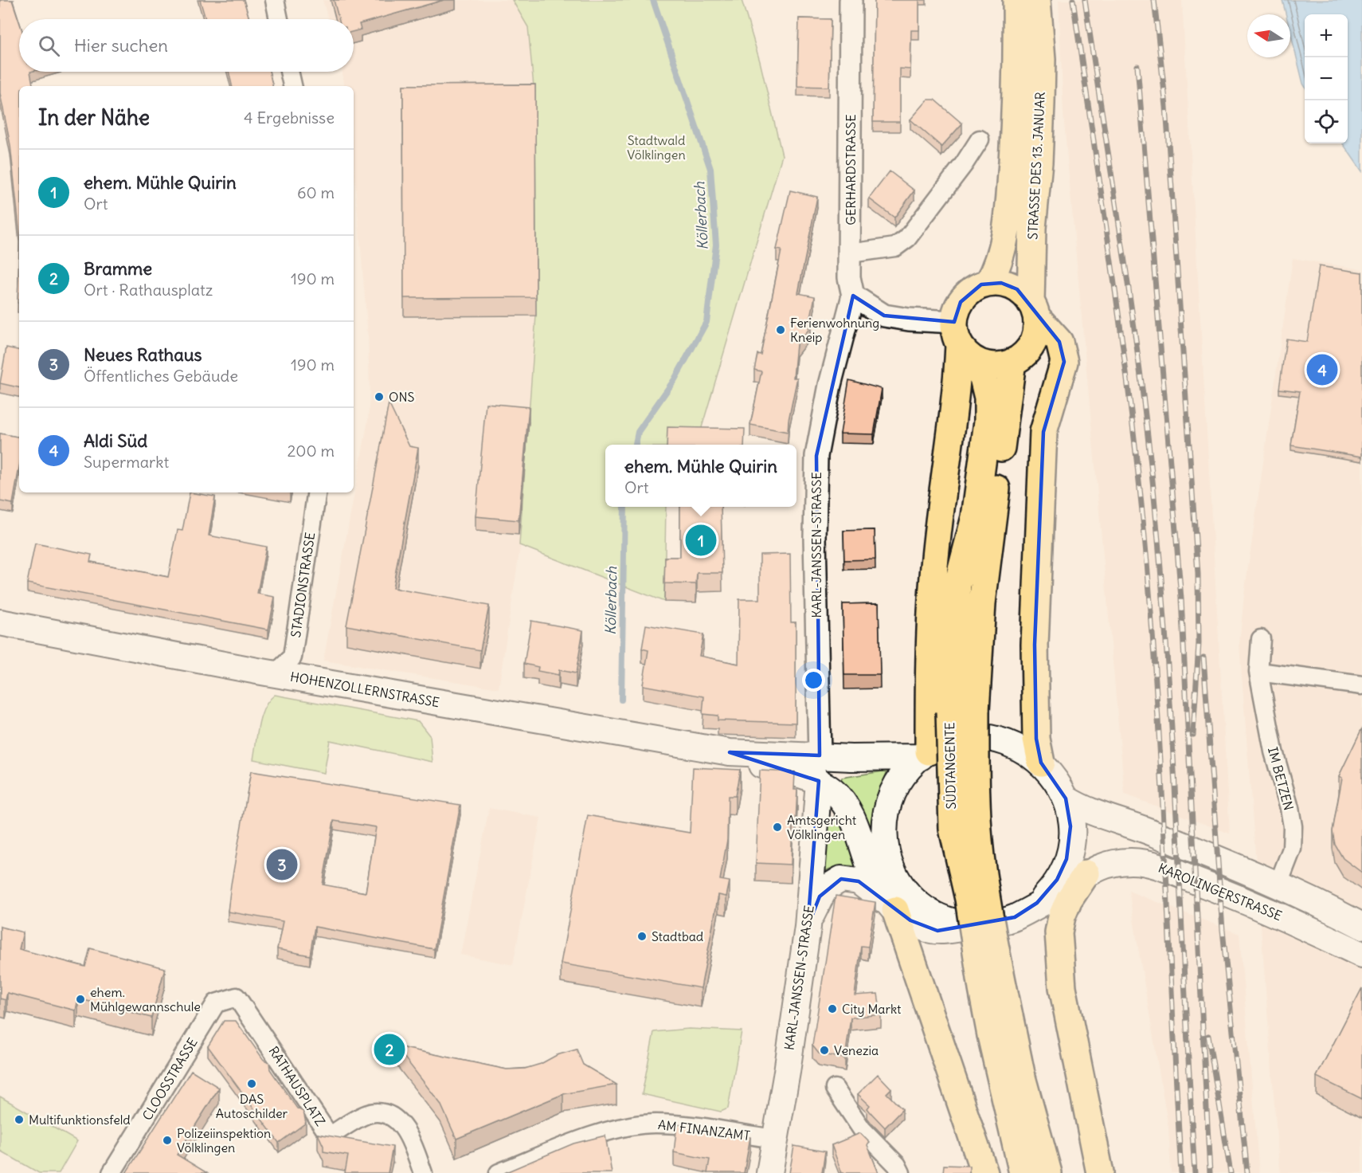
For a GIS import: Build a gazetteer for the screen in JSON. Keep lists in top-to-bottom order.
{
  "streets": {
    "main road": [
      "STRASSE DES 13. JANUAR",
      "KARL-JANSSEN-STRASSE",
      "HOHENZOLLERNSTRASSE",
      "SÜDTANGENTE",
      "KAROLINGERSTRASSE"
    ],
    "street": [
      "GERHARDSTRASSE",
      "STADIONSTRASSE",
      "IM BETZEN",
      "CLOOSSTRASSE",
      "RATHAUSPLATZ",
      "AM FINANZAMT"
    ]
  },
  "crossings": [
    ["STRASSE DES 13. JANUAR", "SÜDTANGENTE"],
    ["GERHARDSTRASSE", "KARL-JANSSEN-STRASSE"],
    ["KARL-JANSSEN-STRASSE", "HOHENZOLLERNSTRASSE"],
    ["KARL-JANSSEN-STRASSE", "KAROLINGERSTRASSE"],
    ["KARL-JANSSEN-STRASSE", "AM FINANZAMT"],
    ["STADIONSTRASSE", "HOHENZOLLERNSTRASSE"],
    ["HOHENZOLLERNSTRASSE", "KAROLINGERSTRASSE"],
    ["CLOOSSTRASSE", "RATHAUSPLATZ"]
  ],
  "water": ["Köllerbach"],
  "parks": ["Stadtwald Völklingen"],
  "places": [
    "Ferienwohnung Kneip",
    "ONS",
    "Amtsgericht Völklingen",
    "Stadtbad",
    "ehem. Mühlgewannschule",
    "City Markt",
    "Venezia",
    "DAS Autoschilder",
    "Multifunktionsfeld",
    "Polizeiinspektion Völklingen"
  ],
  "north": "left",
  "page": {
    "map_buttons": ["+", "−"],
    "search": "Hier suchen",
    "heading": ["In der Nähe", "4 Ergebnisse"],
    "list": [
      {
        "mark": "1",
        "name": "ehem. Mühle Quirin",
        "note": "Ort",
        "value": "60 m"
      },
      {
        "mark": "2",
        "name": "Bramme",
        "note": "Ort · Rathausplatz",
        "value": "190 m"
      },
      {
        "mark": "3",
        "name": "Neues Rathaus",
        "note": "Öffentliches Gebäude",
        "value": "190 m"
      },
      {
        "mark": "4",
        "name": "Aldi Süd",
        "note": "Supermarkt",
        "value": "200 m"
      }
    ],
    "pins": [
      "4",
      "1",
      "3",
      "2"
    ],
    "popup": ["ehem. Mühle Quirin", "Ort"]
  }
}
